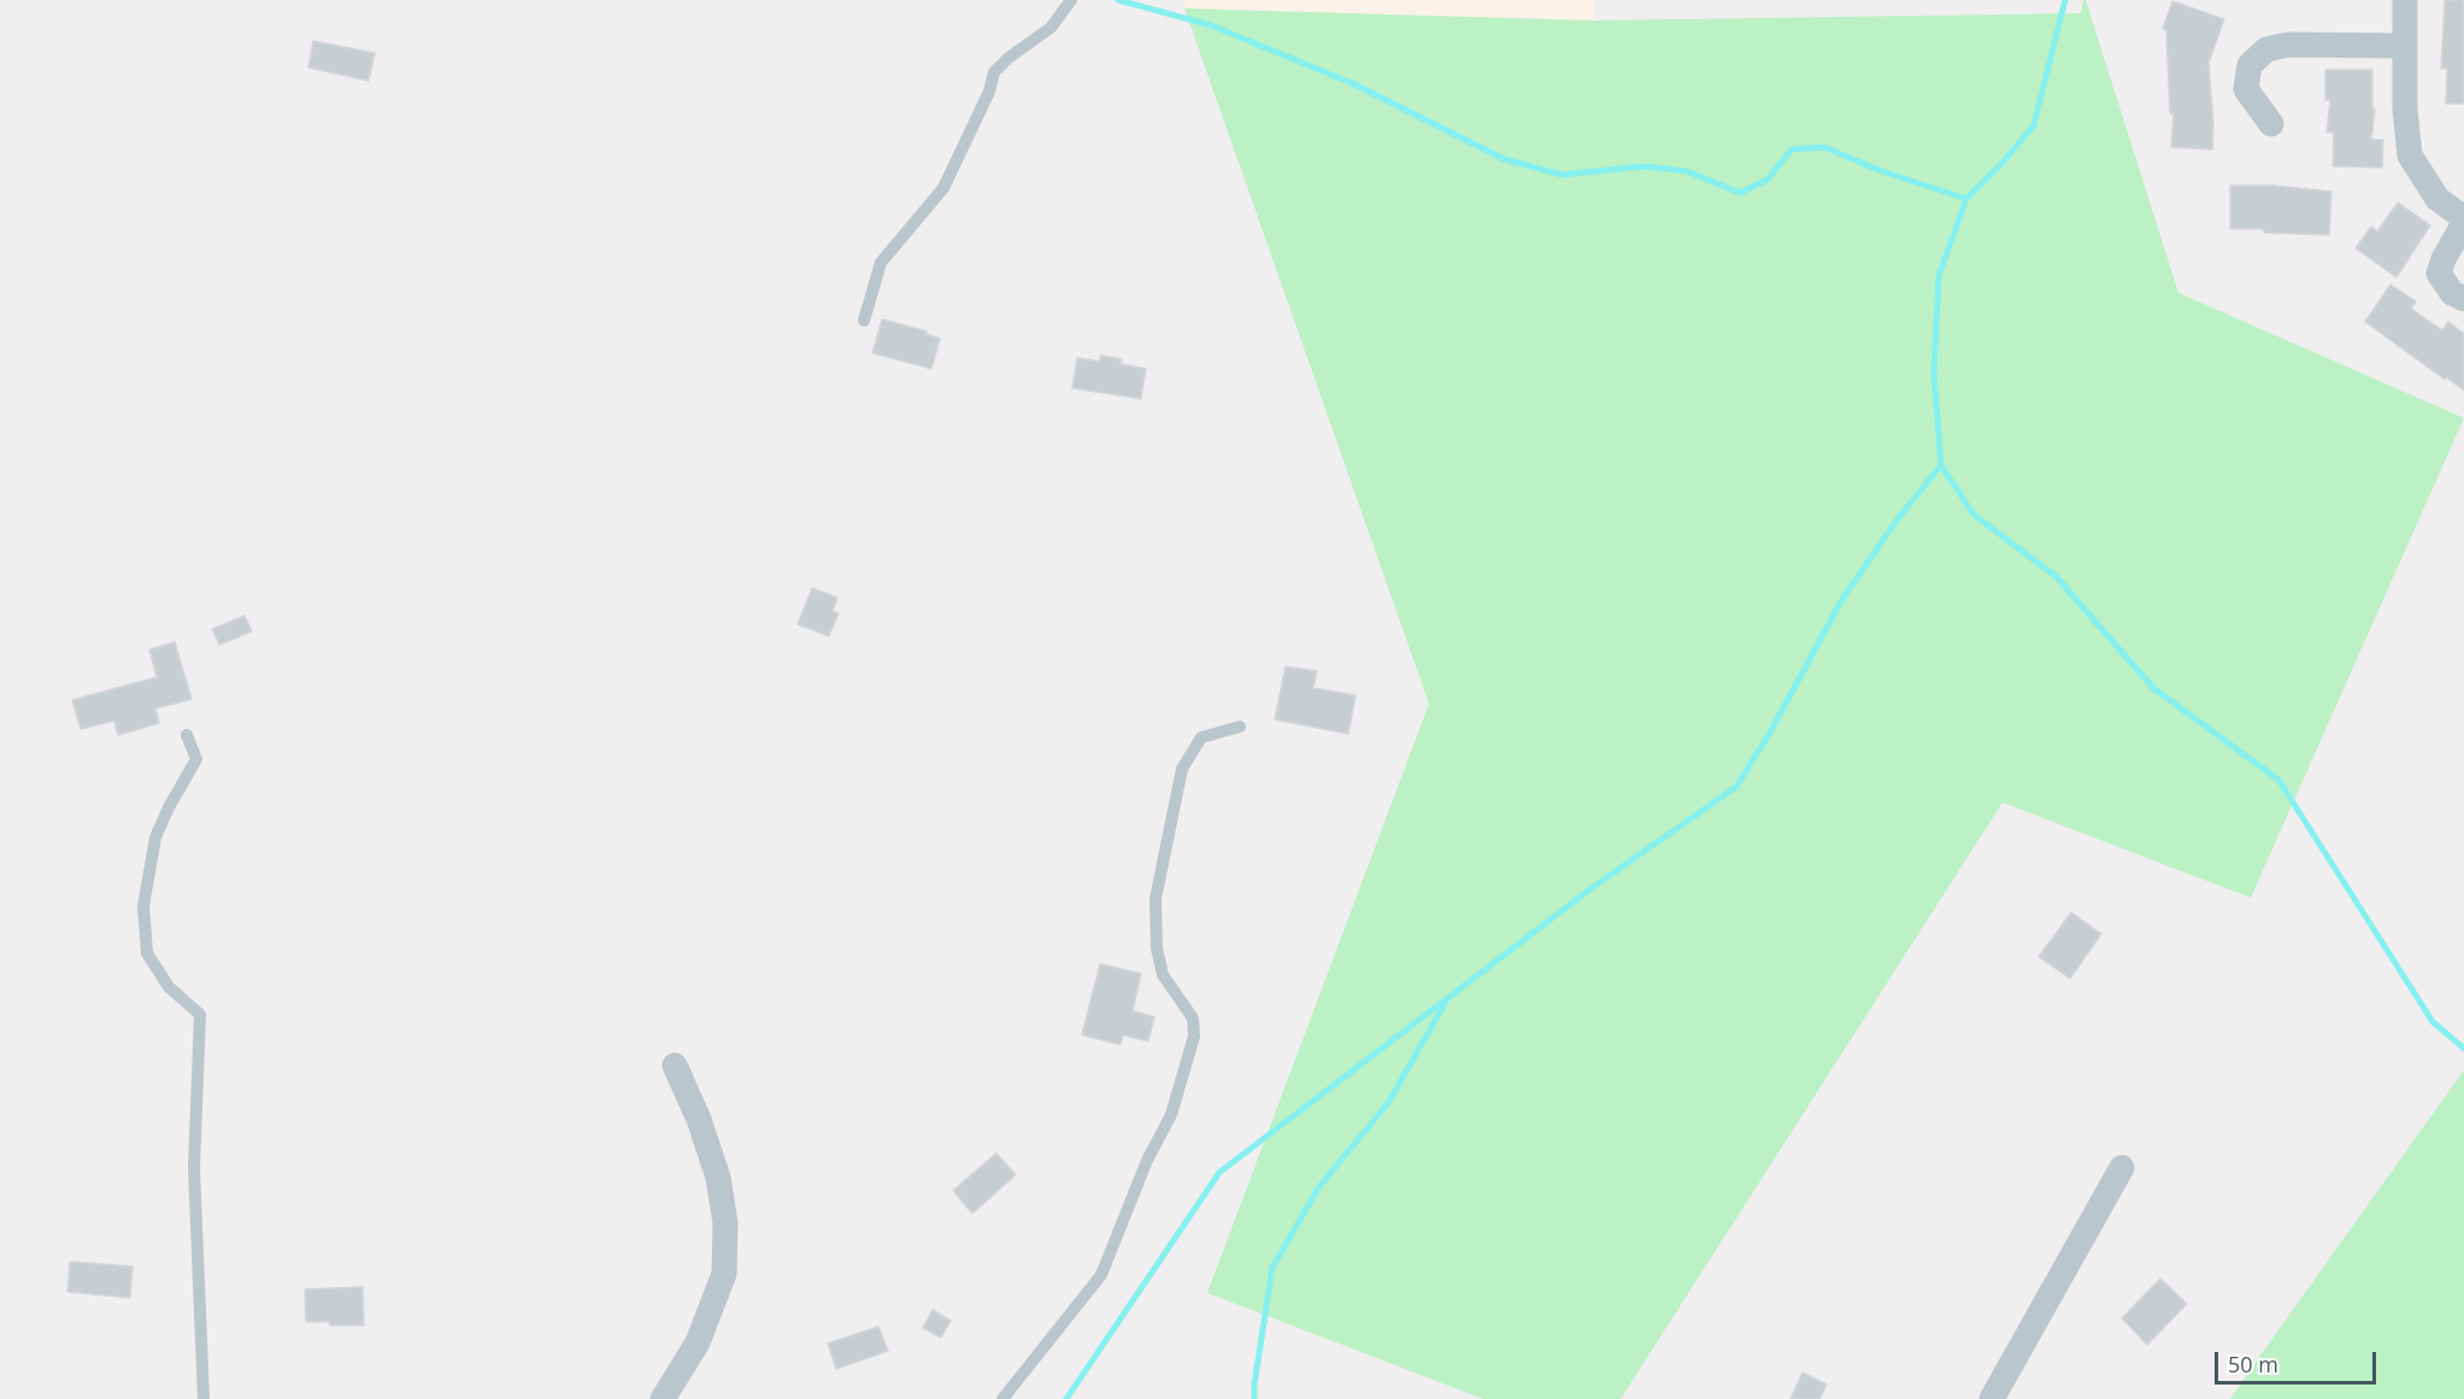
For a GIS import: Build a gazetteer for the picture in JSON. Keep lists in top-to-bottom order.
{
  "scale_bar": "50 m"
}
